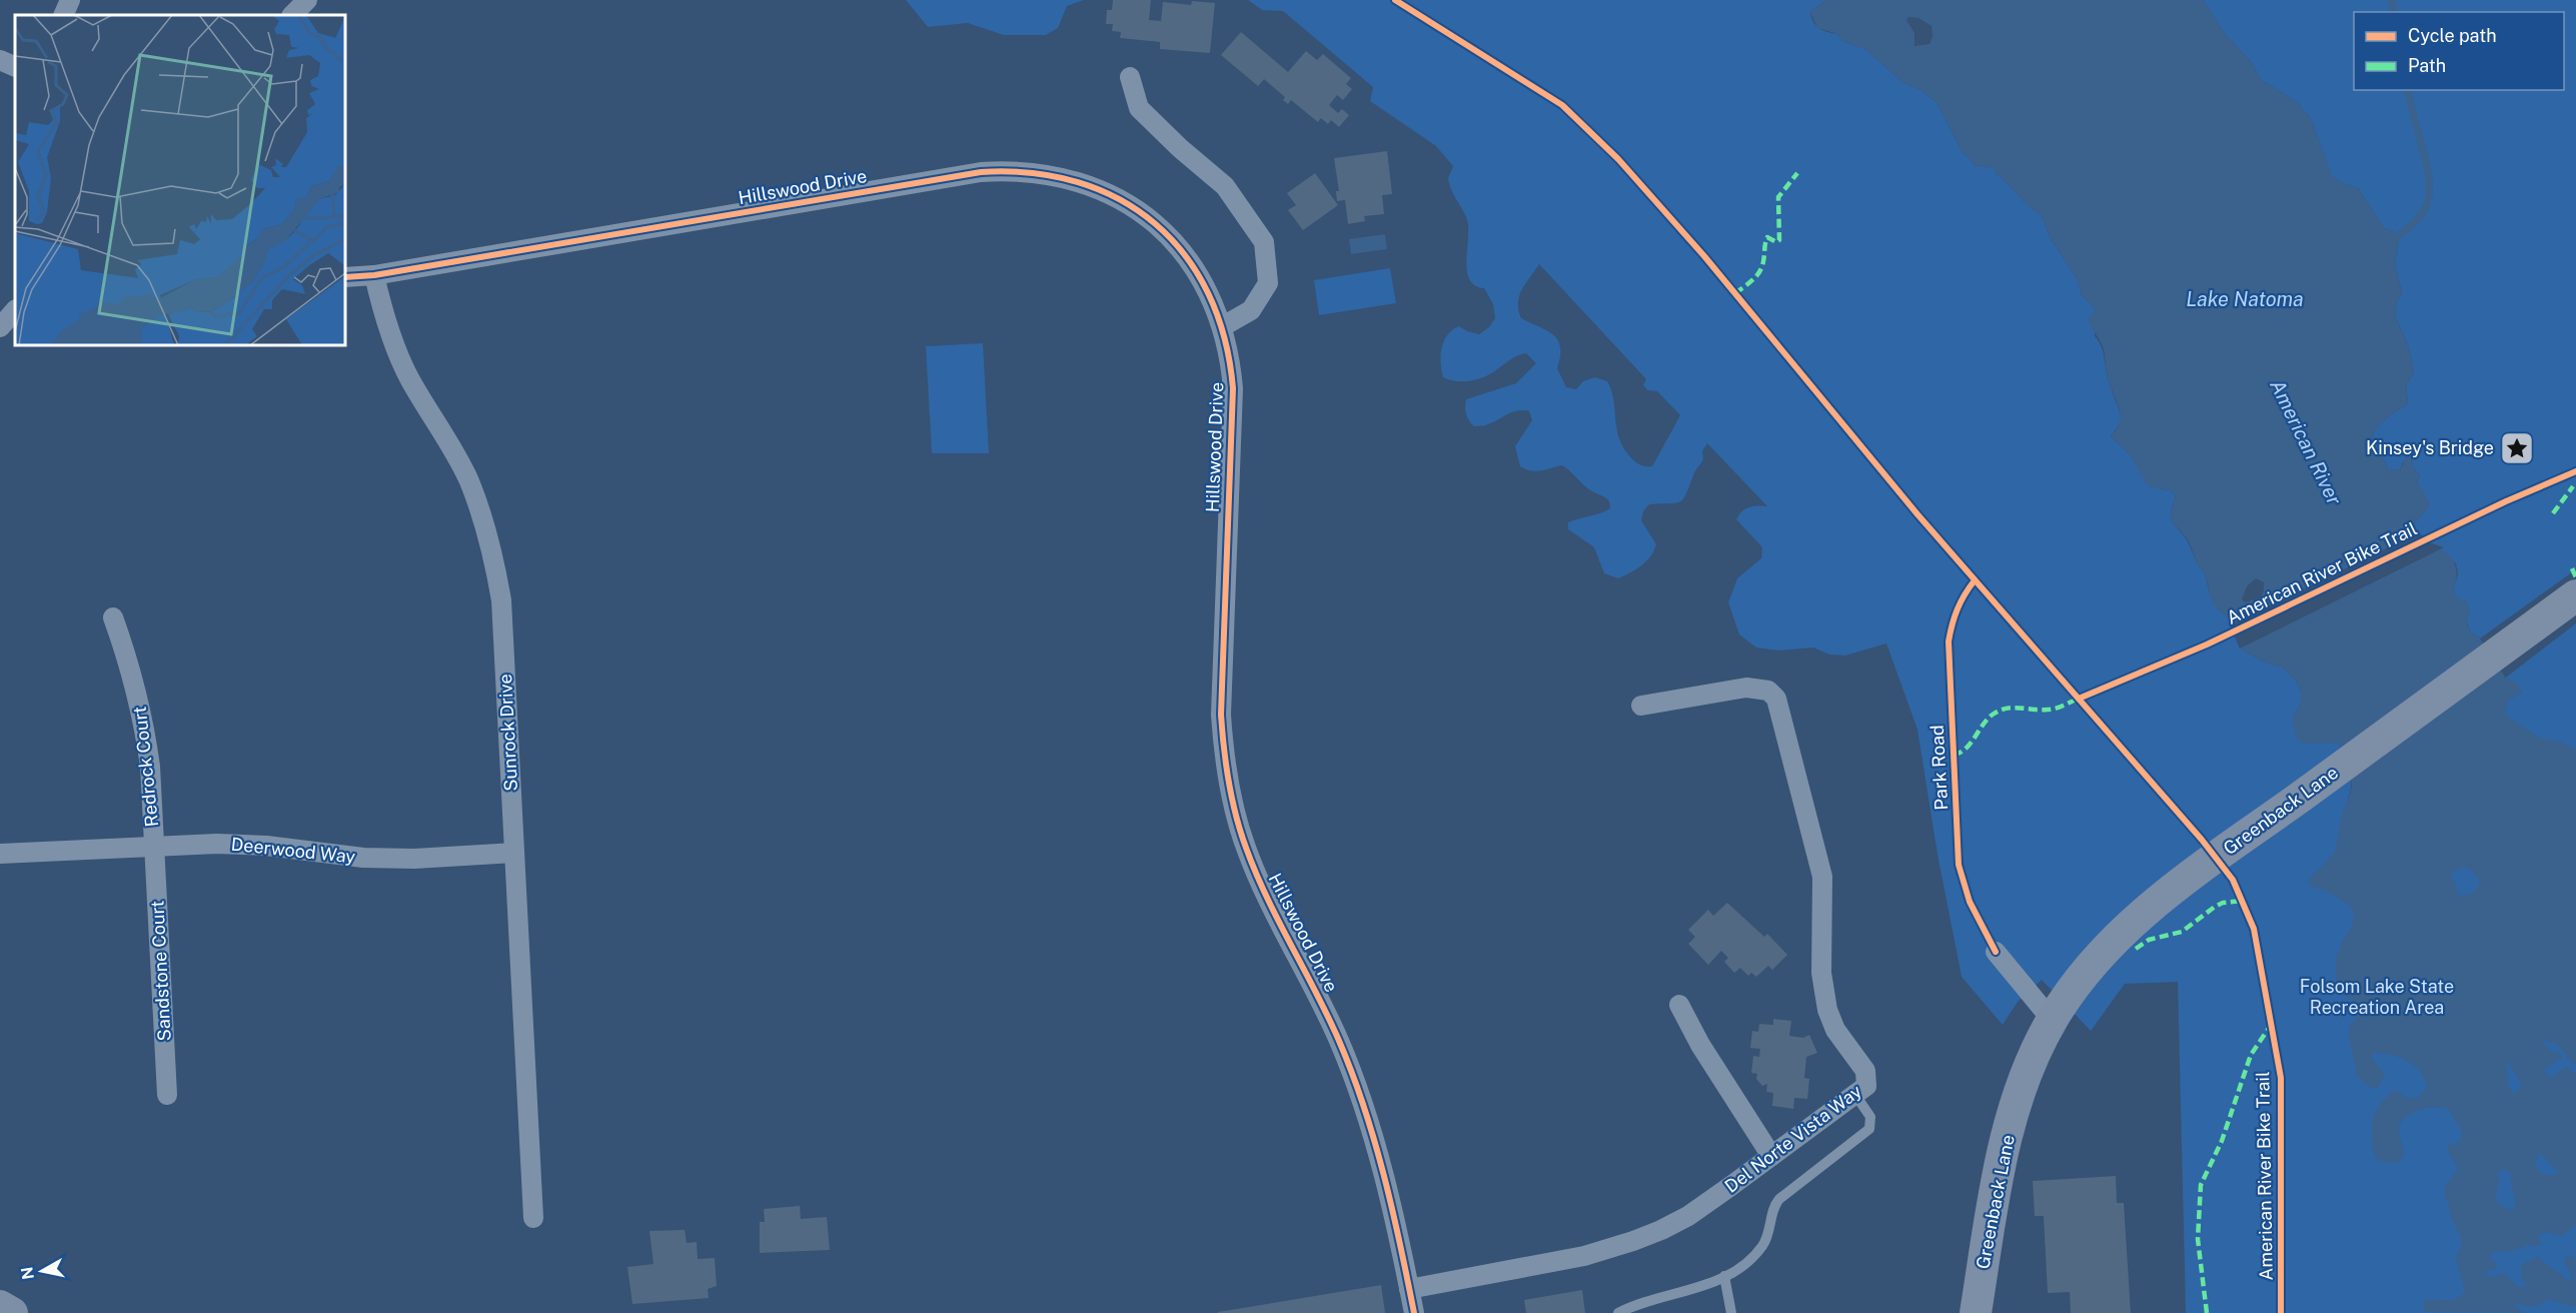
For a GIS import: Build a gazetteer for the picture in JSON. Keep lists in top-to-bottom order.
{
  "streets": {
    "main road": ["Greenback Lane"],
    "street": [
      "Hillswood Drive",
      "Sunrock Drive",
      "Redrock Court",
      "Deerwood Way",
      "Sandstone Court",
      "Del Norte Vista Way"
    ],
    "cycle path": ["American River Bike Trail", "Park Road"]
  },
  "crossings": [
    ["Hillswood Drive", "Sunrock Drive"],
    ["Hillswood Drive", "Del Norte Vista Way"],
    ["Sunrock Drive", "Deerwood Way"],
    ["Redrock Court", "Deerwood Way"],
    ["Redrock Court", "Sandstone Court"],
    ["Deerwood Way", "Sandstone Court"]
  ],
  "water": ["Lake Natoma", "American River"],
  "parks": ["Folsom Lake State Recreation Area"],
  "places": {
    "place": ["Kinsey's Bridge"]
  },
  "legend": ["Cycle path", "Path"],
  "north": "left"
}
